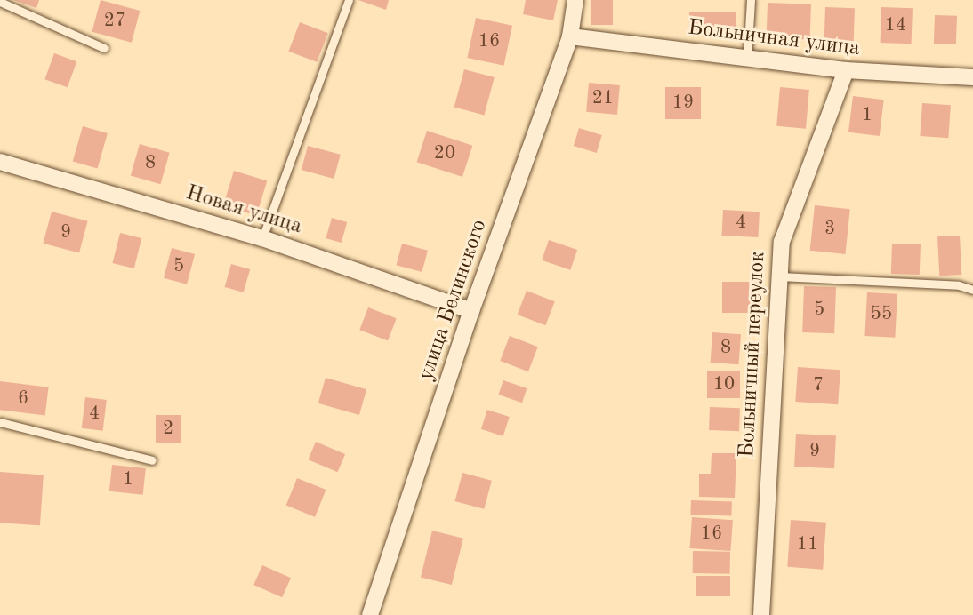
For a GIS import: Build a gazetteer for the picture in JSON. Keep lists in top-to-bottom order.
{
  "streets": {
    "street": [
      "Больничная улица",
      "Новая улица",
      "улица Белинского",
      "Больничный переулок"
    ]
  },
  "crossings": [
    ["Больничная улица", "улица Белинского"],
    ["Больничная улица", "Больничный переулок"],
    ["Новая улица", "улица Белинского"]
  ],
  "house_numbers": [
    "27",
    "14",
    "16",
    "21",
    "19",
    "1",
    "20",
    "8",
    "4",
    "3",
    "9",
    "5",
    "5",
    "55",
    "8",
    "10",
    "7",
    "6",
    "4",
    "2",
    "9",
    "1",
    "16",
    "11"
  ]
}
